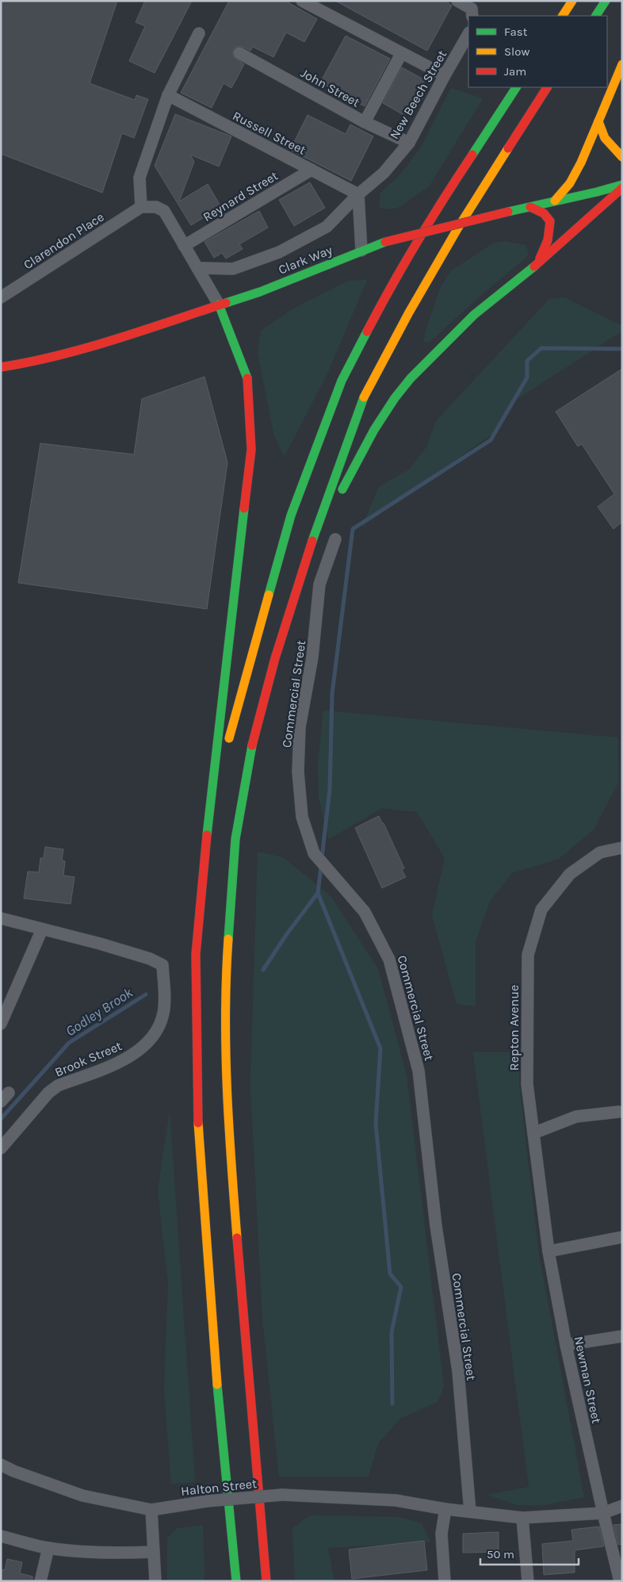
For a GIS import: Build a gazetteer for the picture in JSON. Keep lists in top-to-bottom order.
{
  "streets": {
    "main road": ["Clark Way"],
    "street": [
      "John Street",
      "New Beech Street",
      "Russell Street",
      "Reynard Street",
      "Clarendon Place",
      "Commercial Street",
      "Repton Avenue",
      "Brook Street",
      "Newman Street",
      "Halton Street"
    ]
  },
  "crossings": [
    ["John Street", "New Beech Street"],
    ["New Beech Street", "Russell Street"],
    ["Russell Street", "Reynard Street"],
    ["Commercial Street", "Halton Street"],
    ["Repton Avenue", "Newman Street"],
    ["Newman Street", "Halton Street"]
  ],
  "water": ["Godley Brook"],
  "legend": ["Fast", "Slow", "Jam"],
  "scale_bar": "50 m"
}
